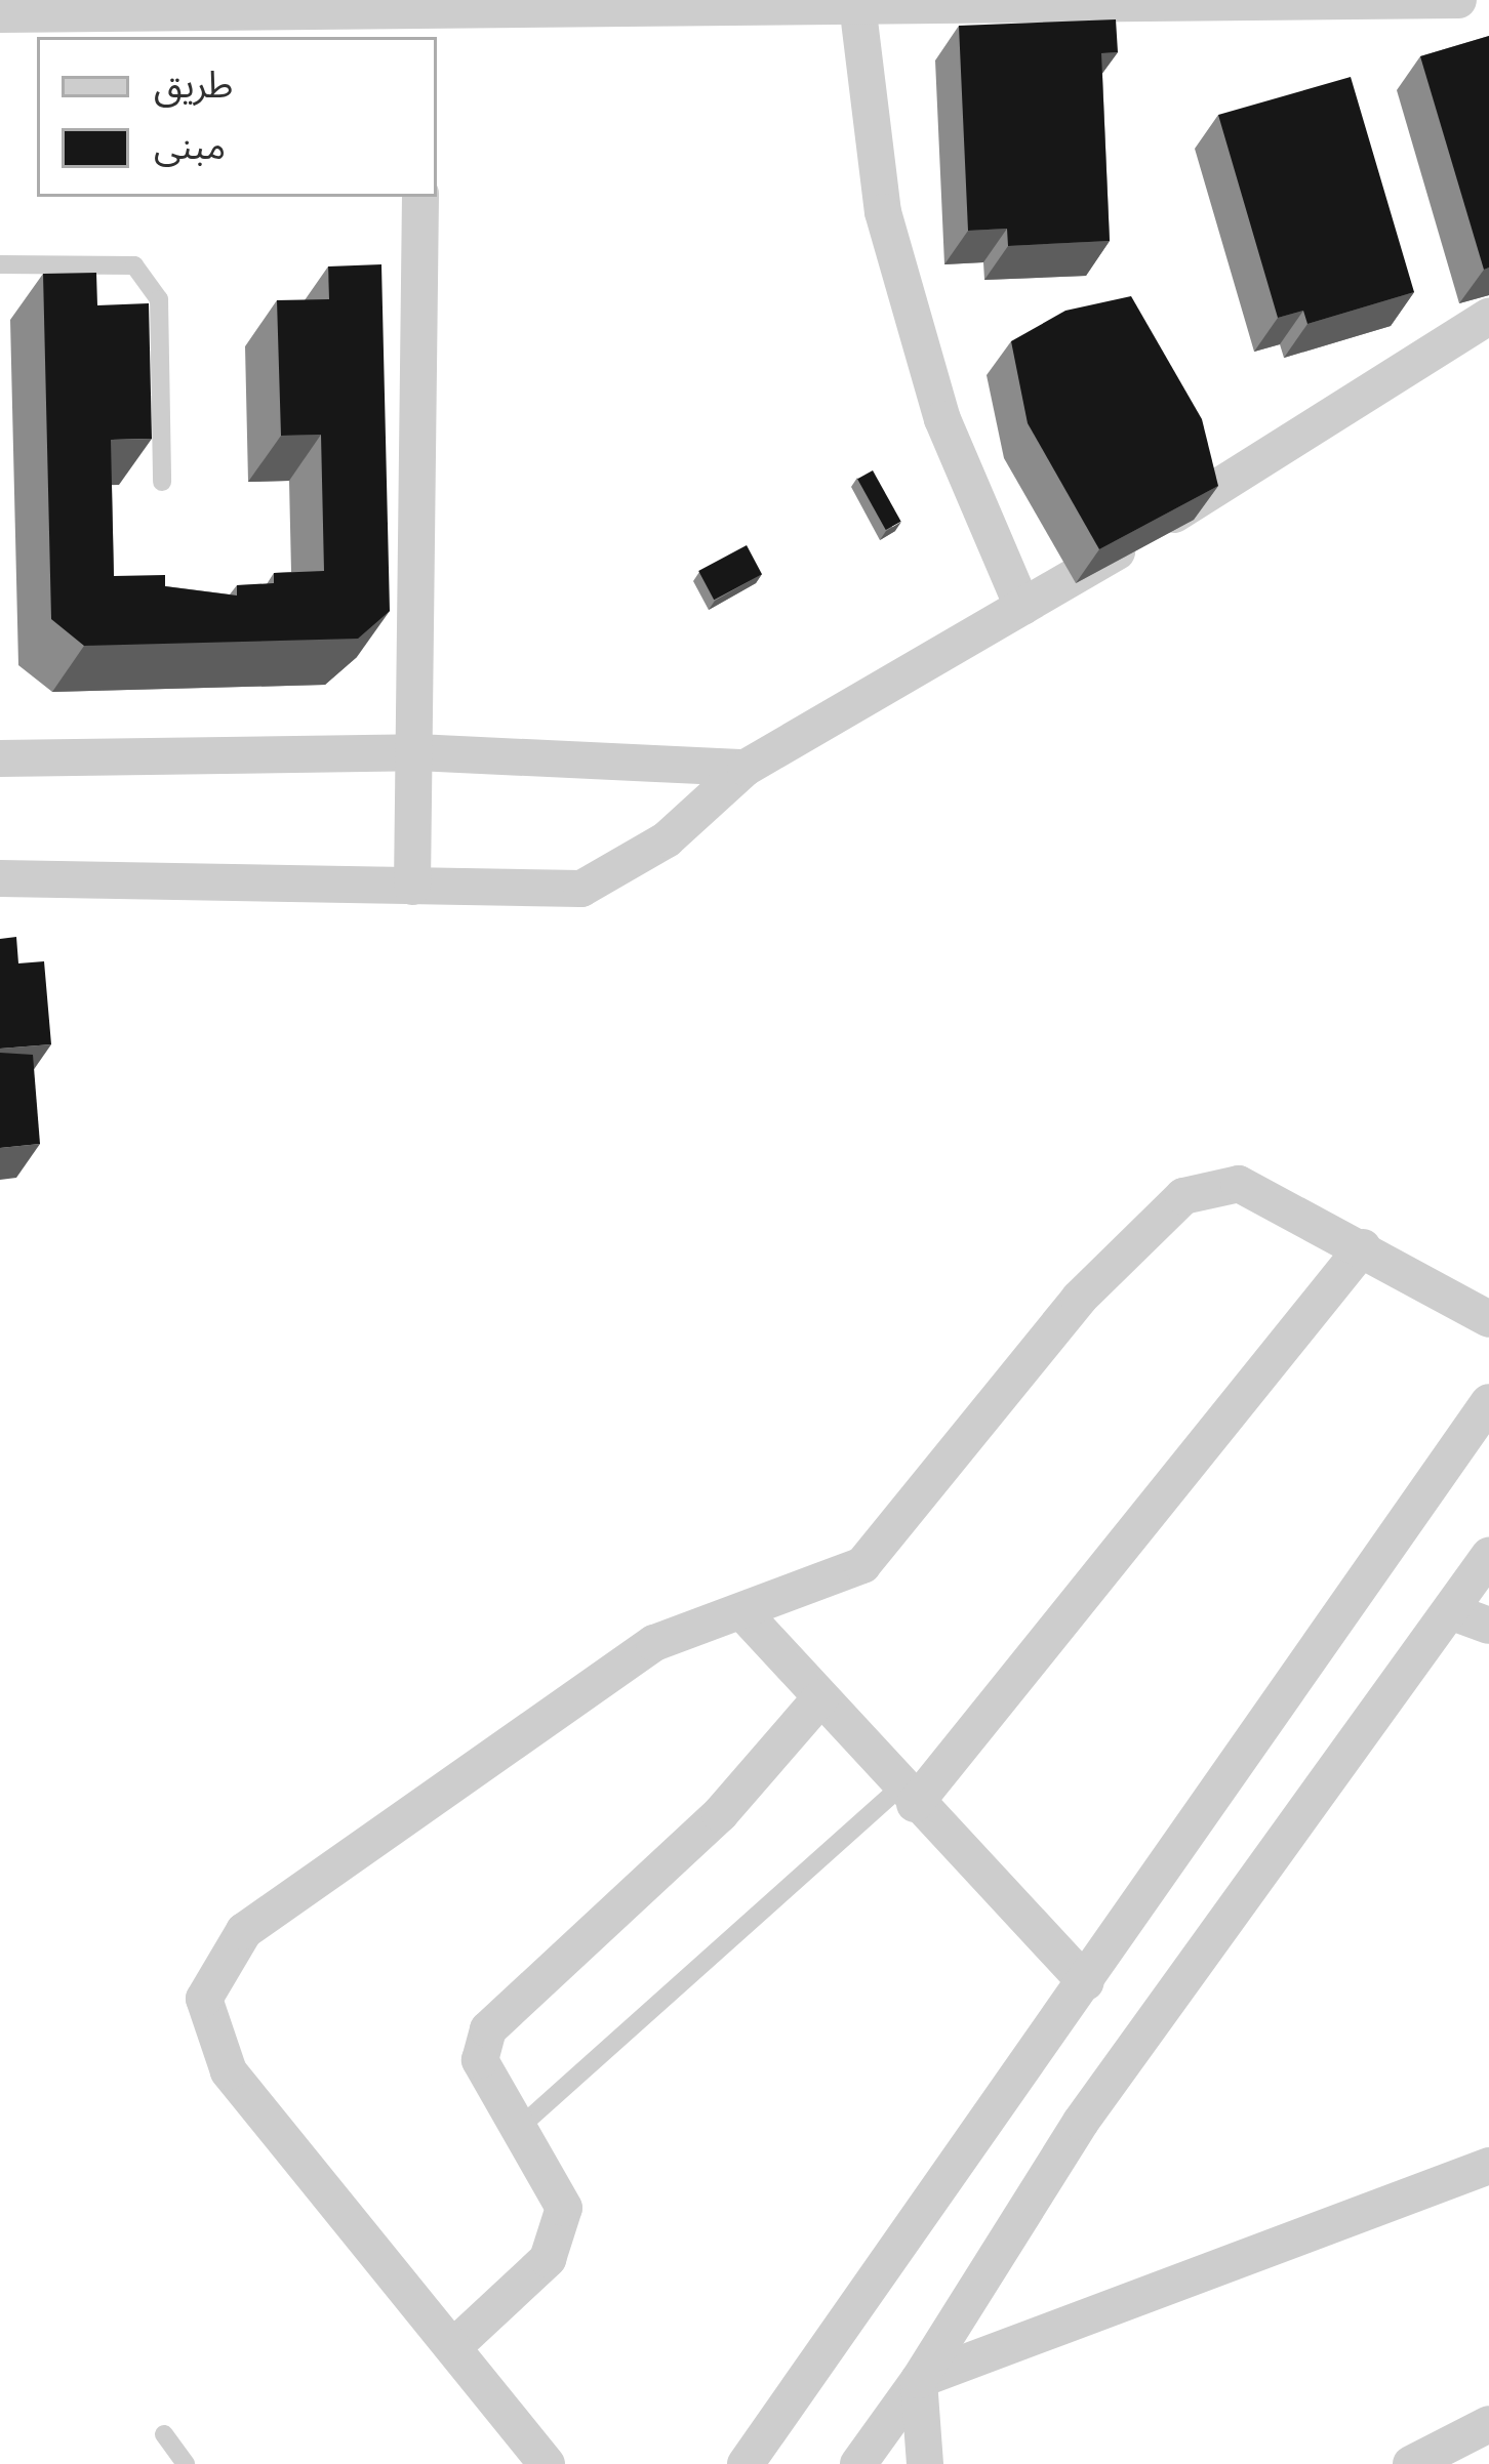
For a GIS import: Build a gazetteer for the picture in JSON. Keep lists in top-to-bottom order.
{
  "legend": ["طريق", "مبنى"]
}
